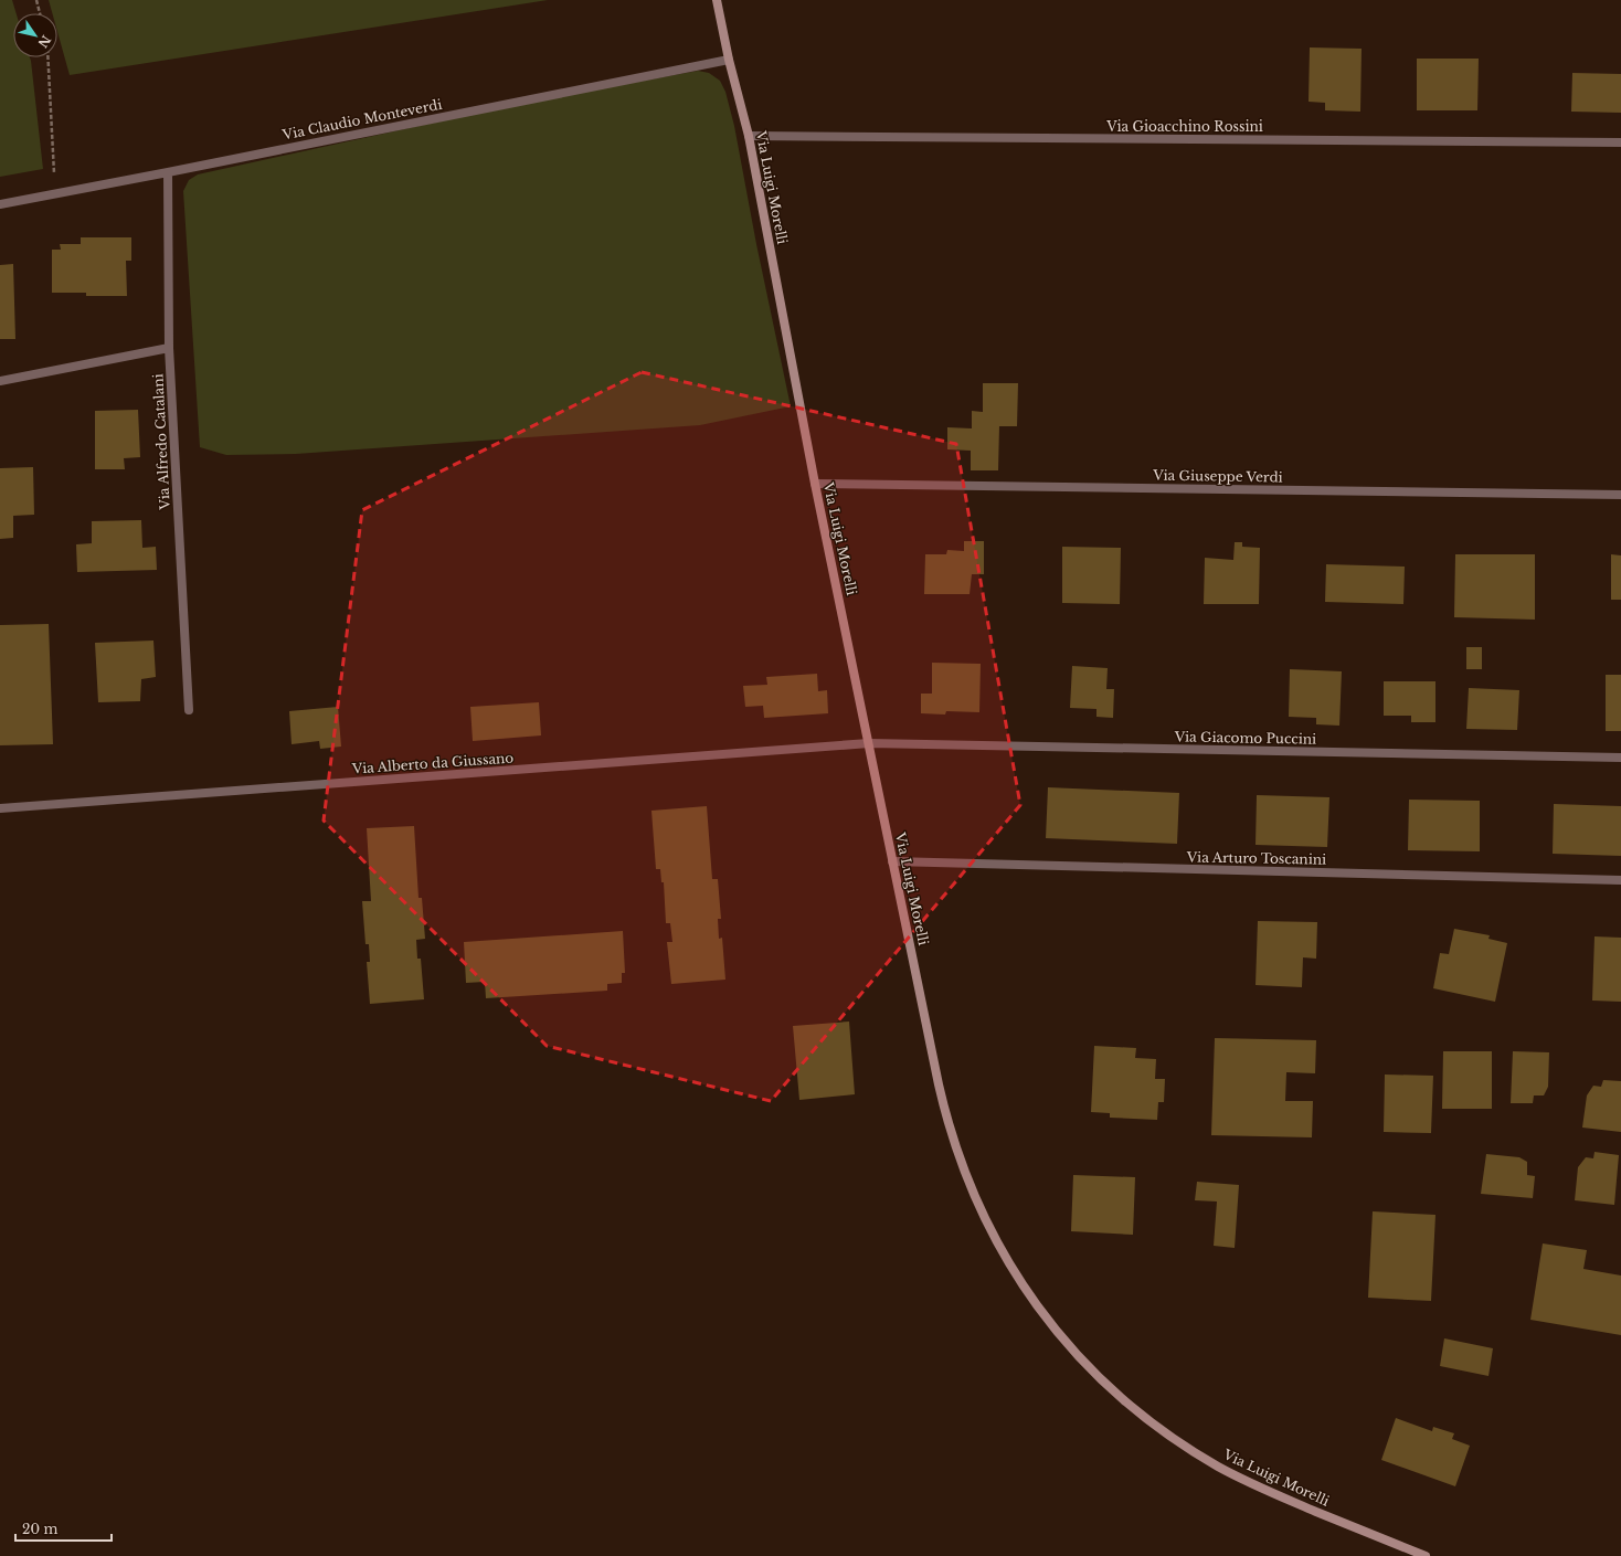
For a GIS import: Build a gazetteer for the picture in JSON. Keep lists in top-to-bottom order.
{
  "streets": {
    "main road": ["Via Luigi Morelli"],
    "street": [
      "Via Claudio Monteverdi",
      "Via Gioacchino Rossini",
      "Via Alfredo Catalani",
      "Via Giuseppe Verdi",
      "Via Giacomo Puccini",
      "Via Alberto da Giussano",
      "Via Arturo Toscanini"
    ]
  },
  "crossings": [
    ["Via Claudio Monteverdi", "Via Luigi Morelli"],
    ["Via Claudio Monteverdi", "Via Alfredo Catalani"],
    ["Via Gioacchino Rossini", "Via Luigi Morelli"],
    ["Via Luigi Morelli", "Via Giuseppe Verdi"],
    ["Via Luigi Morelli", "Via Giacomo Puccini"],
    ["Via Luigi Morelli", "Via Alberto da Giussano"],
    ["Via Luigi Morelli", "Via Arturo Toscanini"],
    ["Via Giacomo Puccini", "Via Alberto da Giussano"]
  ],
  "scale_bar": "20 m",
  "north": "bottom right"
}
